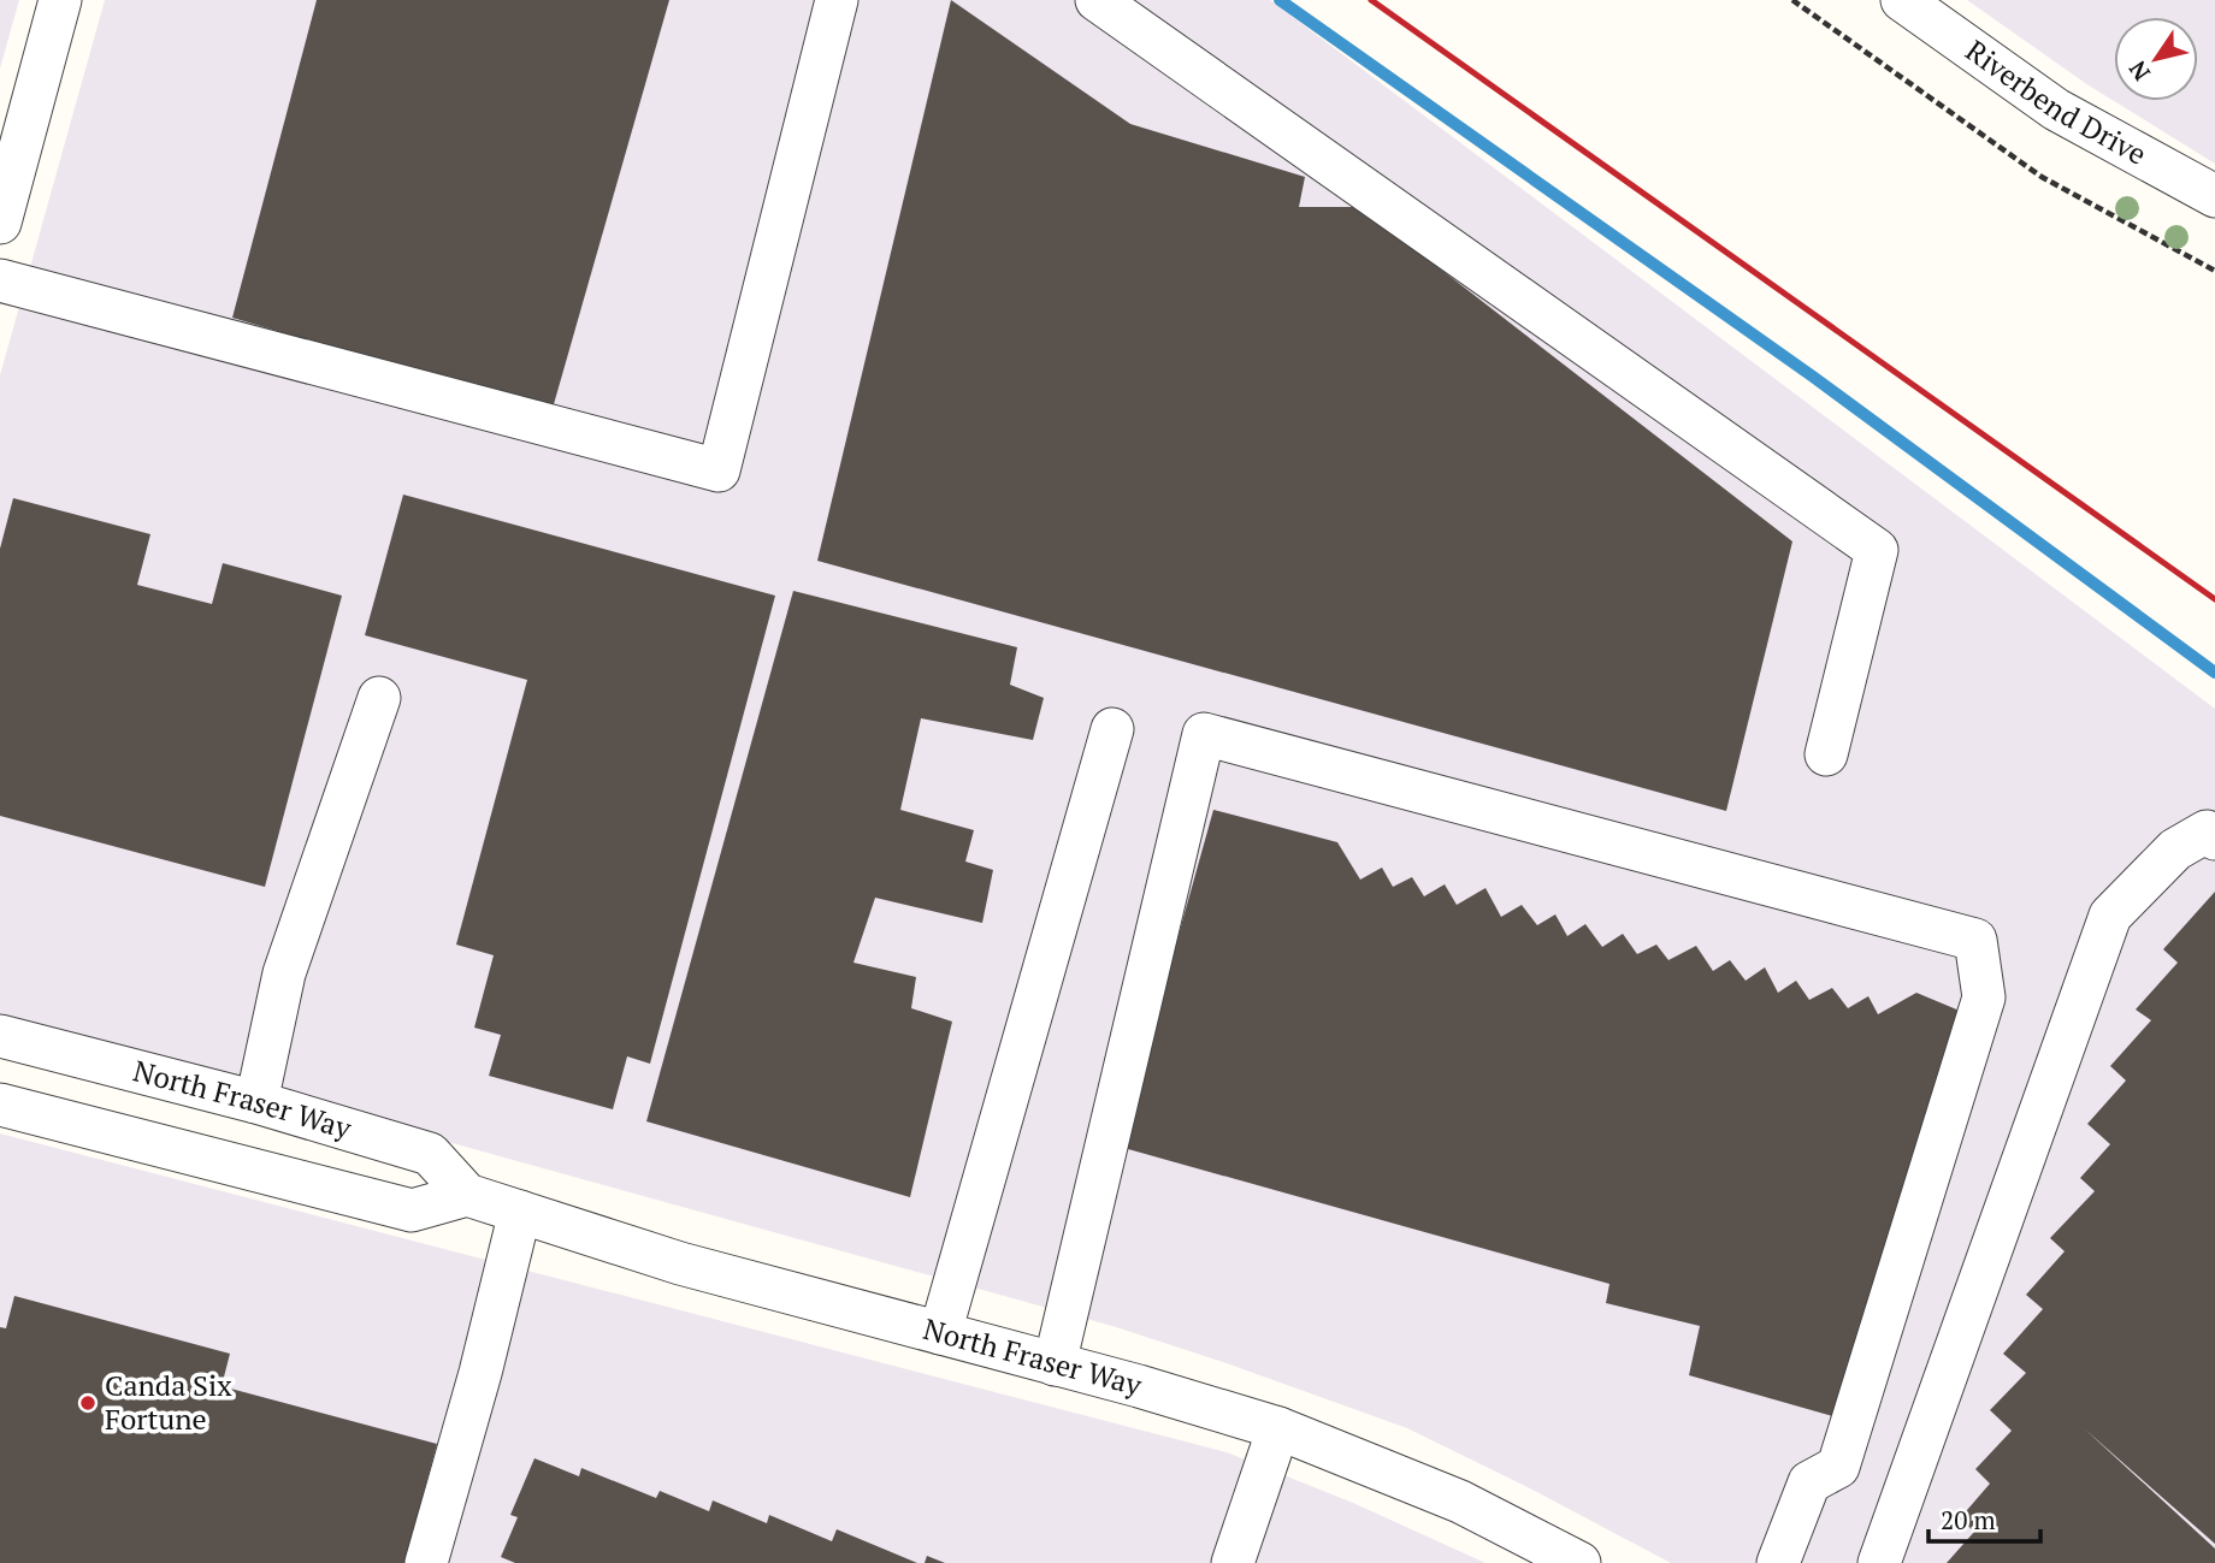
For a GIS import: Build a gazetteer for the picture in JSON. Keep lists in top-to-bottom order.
{
  "streets": {
    "street": ["Riverbend Drive", "North Fraser Way"]
  },
  "places": ["Canda Six Fortune"],
  "scale_bar": "20 m",
  "north": "bottom left"
}
